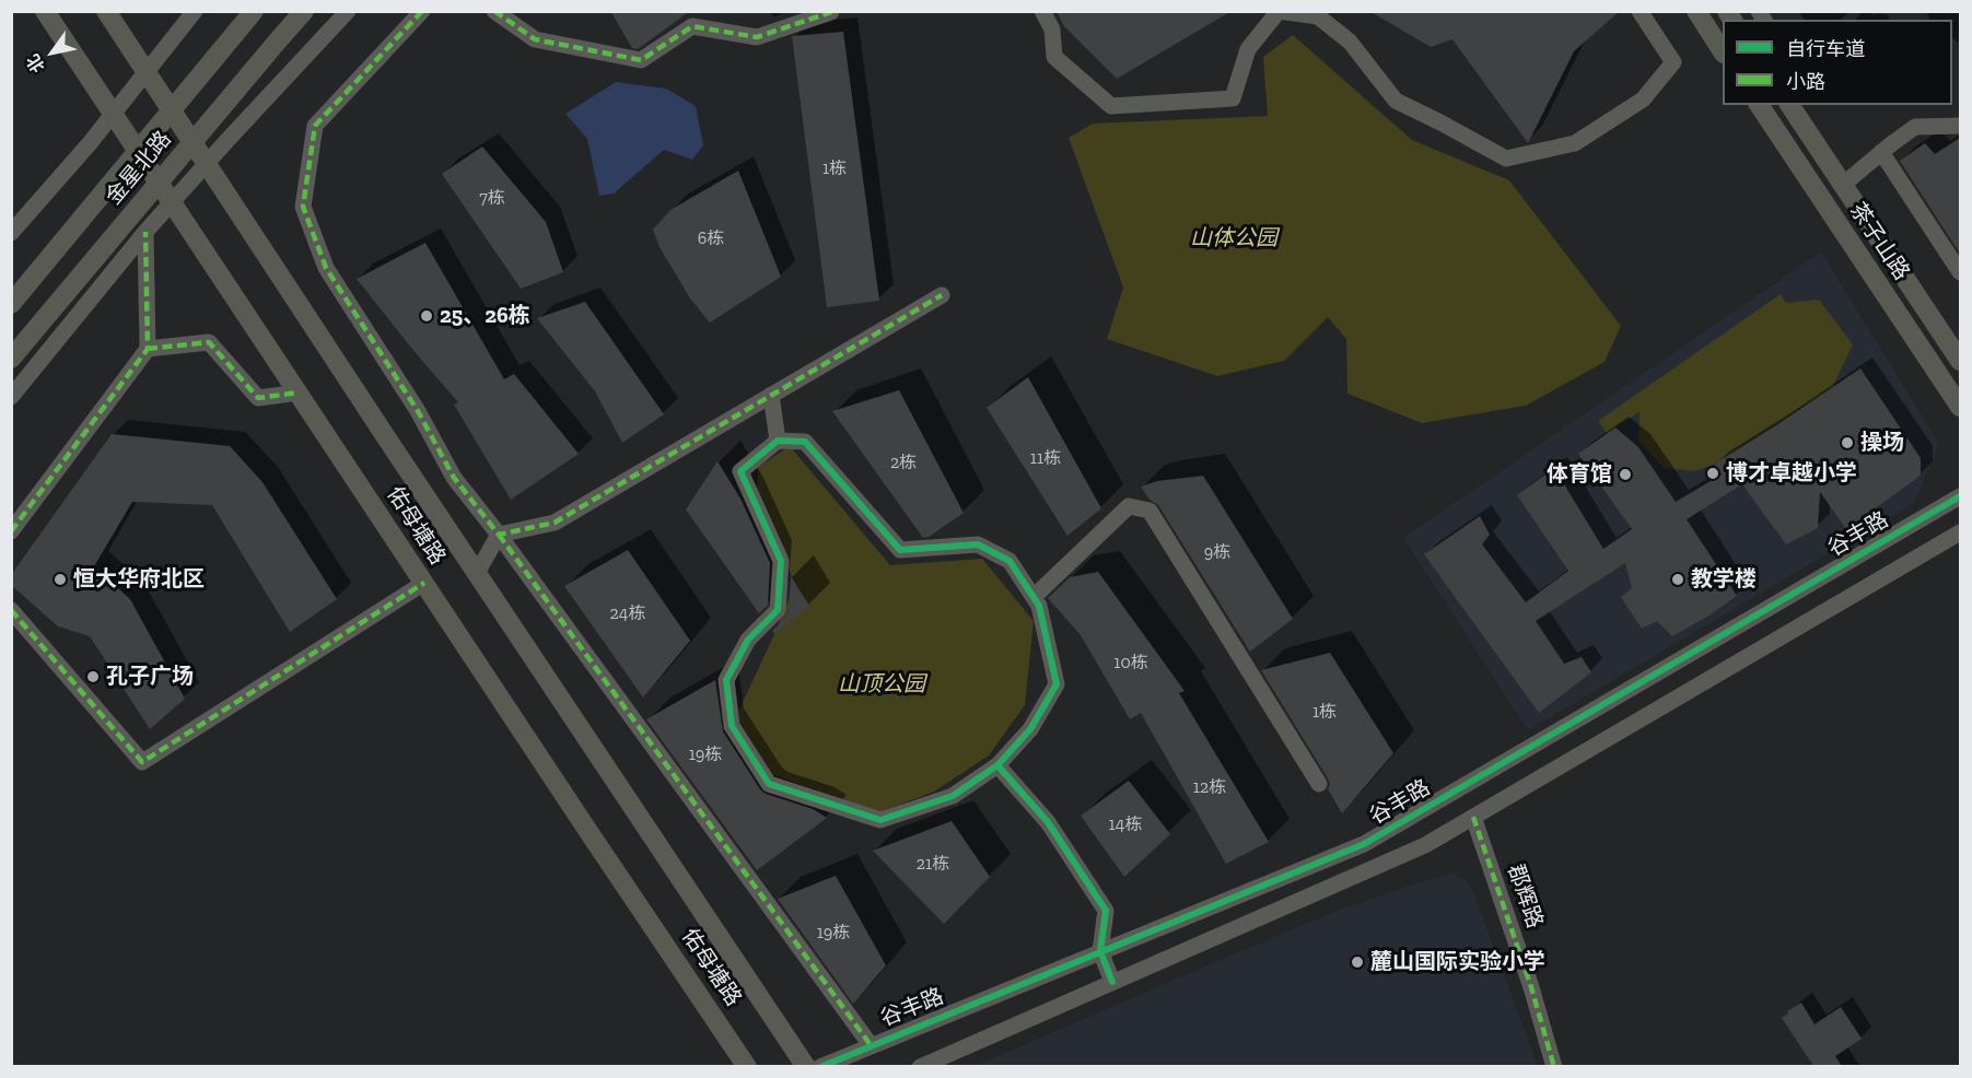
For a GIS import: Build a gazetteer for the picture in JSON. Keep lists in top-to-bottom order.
{
  "streets": {
    "main road": ["金星北路", "茶子山路", "佑母塘路"],
    "street": ["谷丰路", "郡辉路"]
  },
  "crossings": [
    ["金星北路", "佑母塘路"]
  ],
  "parks": ["山体公园", "山顶公园"],
  "places": [
    "25、26栋",
    "操场",
    "博才卓越小学",
    "体育馆",
    "恒大华府北区",
    "教学楼",
    "孔子广场",
    "麓山国际实验小学"
  ],
  "house_numbers": [
    "1栋",
    "7栋",
    "6栋",
    "11栋",
    "2栋",
    "9栋",
    "24栋",
    "10栋",
    "1栋",
    "19栋",
    "12栋",
    "14栋",
    "21栋",
    "19栋"
  ],
  "legend": ["自行车道", "小路"],
  "north": "bottom left"
}
